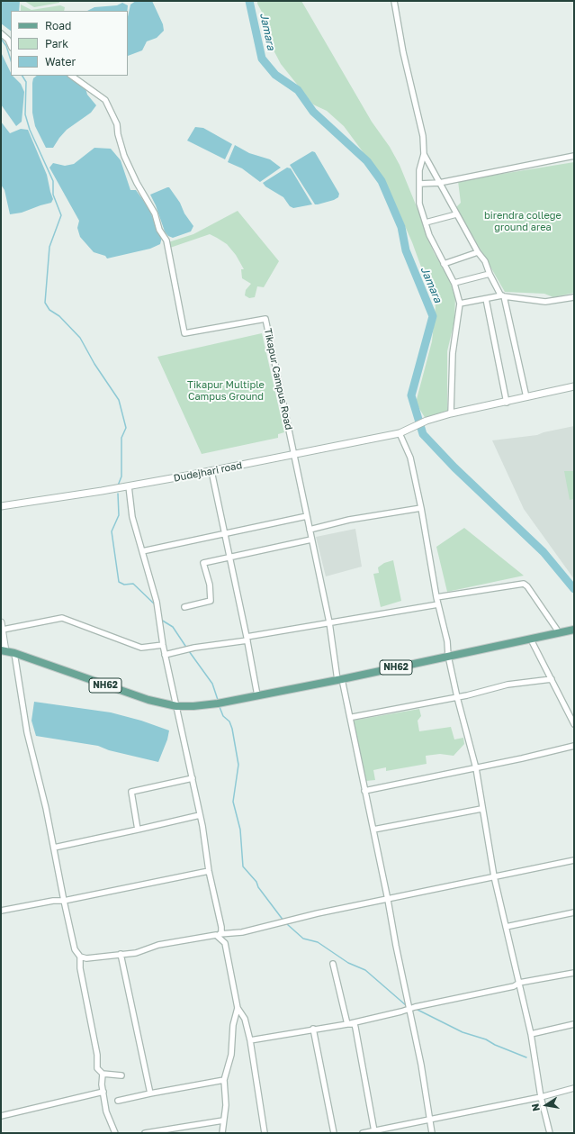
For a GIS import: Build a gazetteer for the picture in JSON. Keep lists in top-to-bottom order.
{
  "streets": {
    "main road": ["NH62"],
    "street": ["Tikapur Campus Road", "Dudejhari road"]
  },
  "crossings": [
    ["Tikapur Campus Road", "Dudejhari road"],
    ["Tikapur Campus Road", "NH62"]
  ],
  "water": ["Jamara"],
  "parks": ["birendra college ground area", "Tikapur Multiple Campus Ground"],
  "legend": ["Road", "Park", "Water"],
  "north": "left"
}
